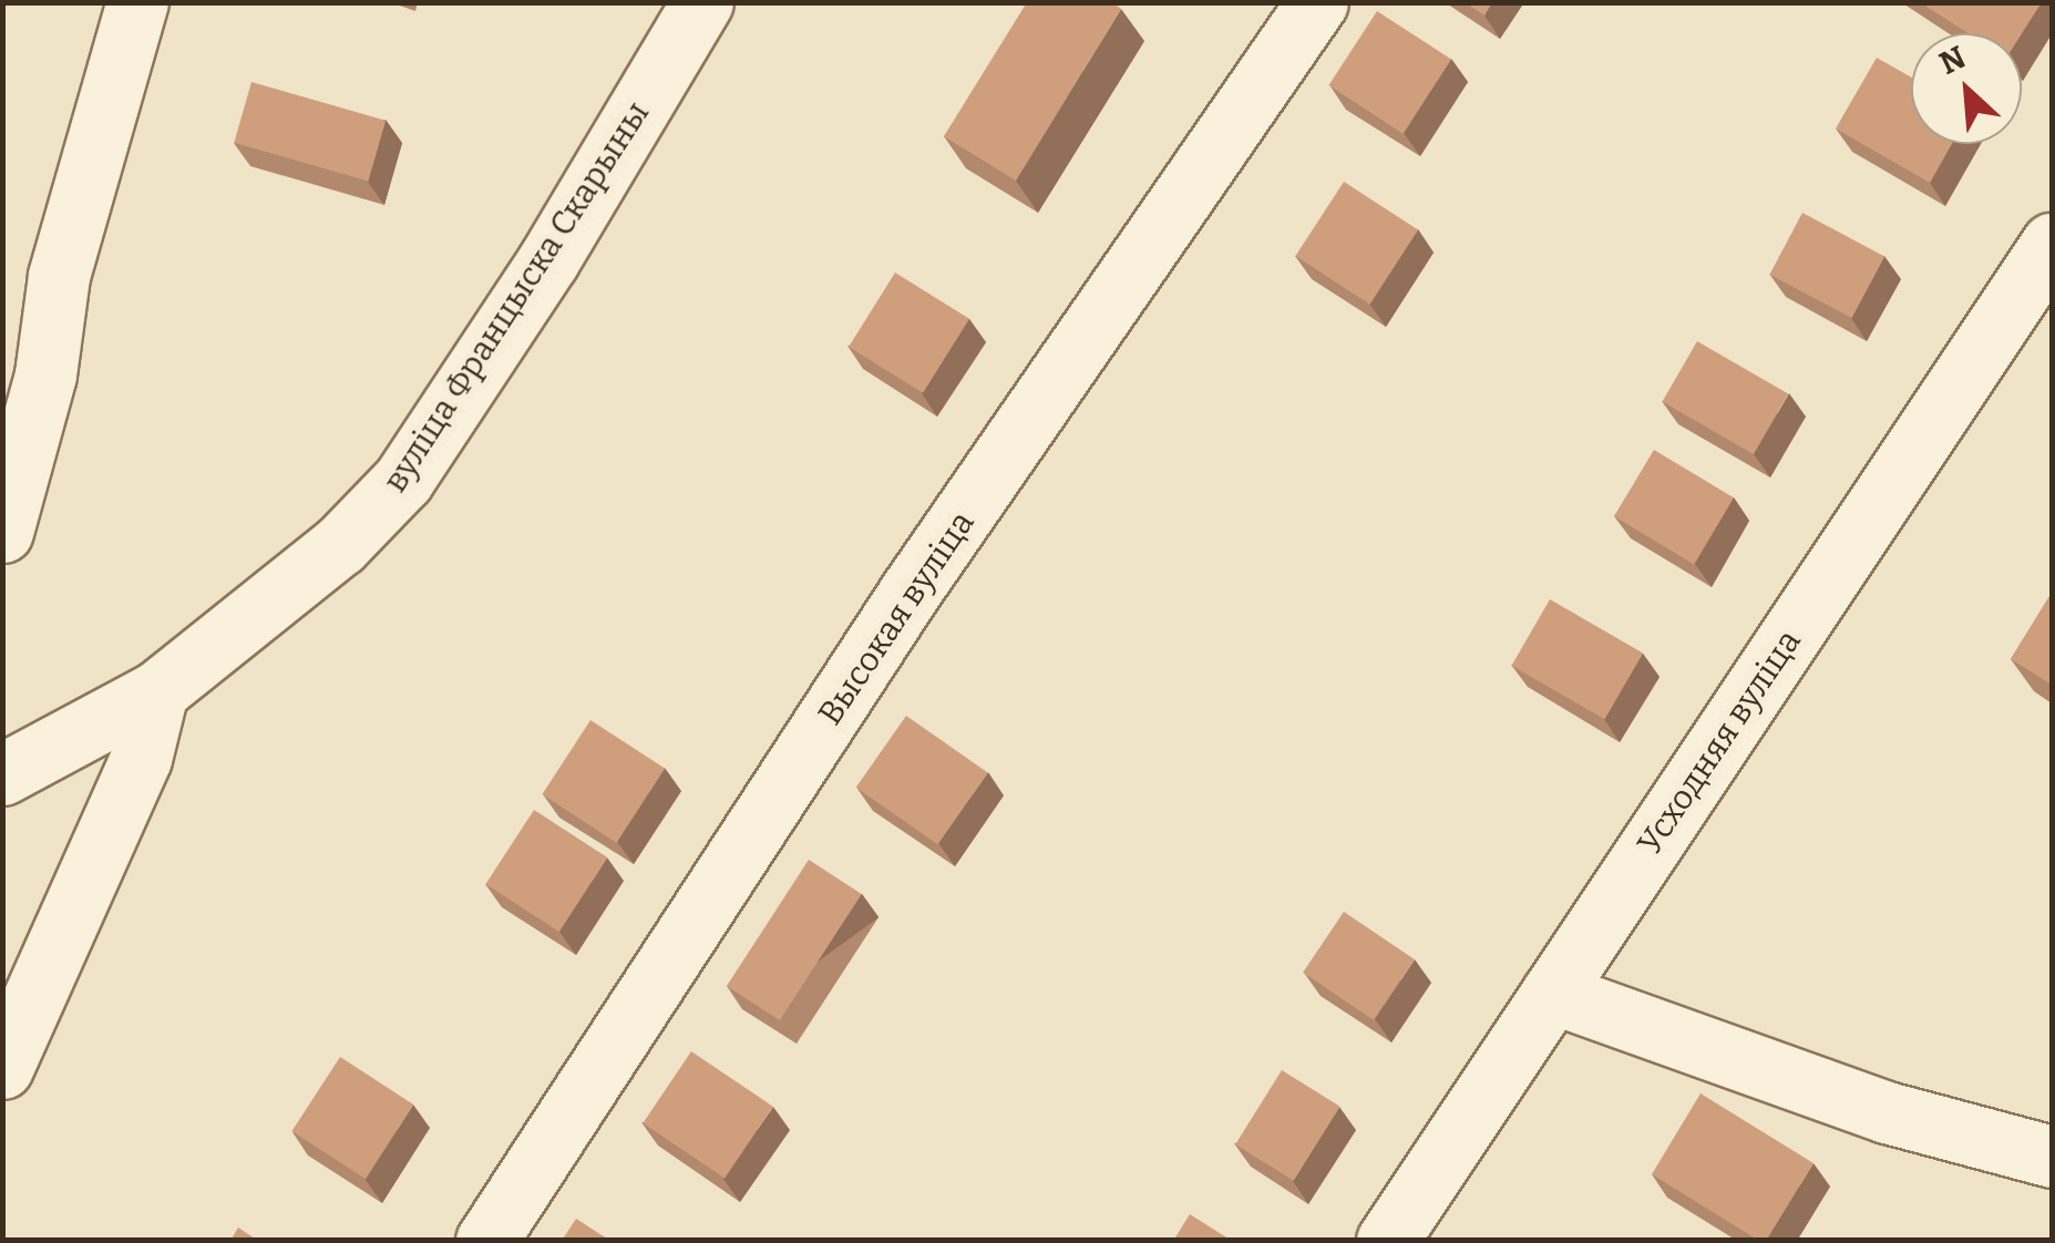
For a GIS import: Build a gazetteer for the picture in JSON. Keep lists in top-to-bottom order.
{
  "streets": {
    "street": ["вуліца Францыска Скарыны", "Высокая вуліца", "Усходняя вуліца"]
  },
  "north": "top left"
}
